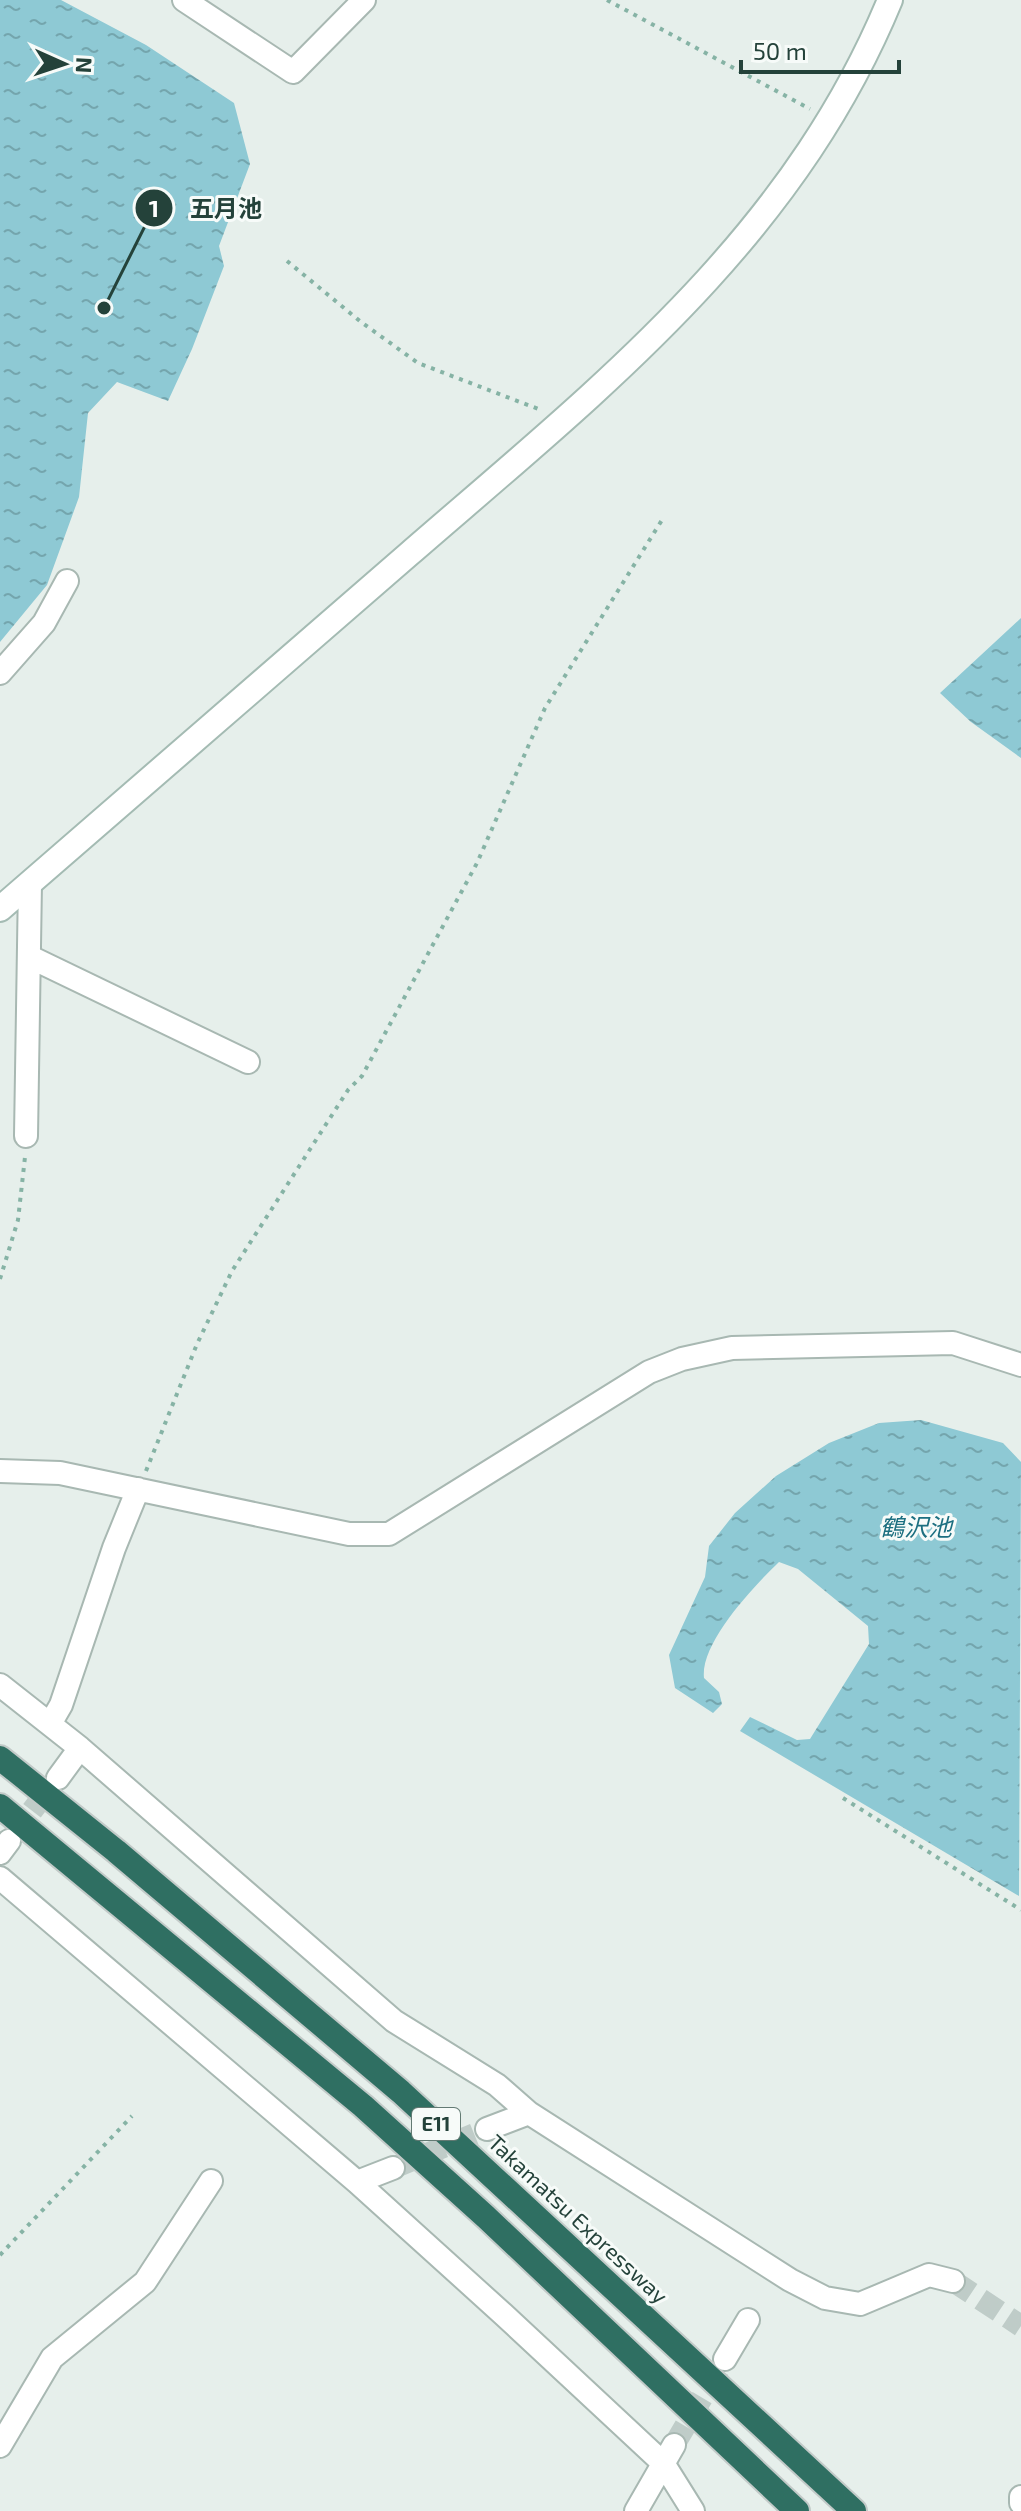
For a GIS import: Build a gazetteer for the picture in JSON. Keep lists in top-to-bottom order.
{
  "streets": {
    "highway": ["E11", "Takamatsu Expressway"]
  },
  "water": ["鶴沢池"],
  "places": ["五月池"],
  "scale_bar": "50 m",
  "north": "right"
}
